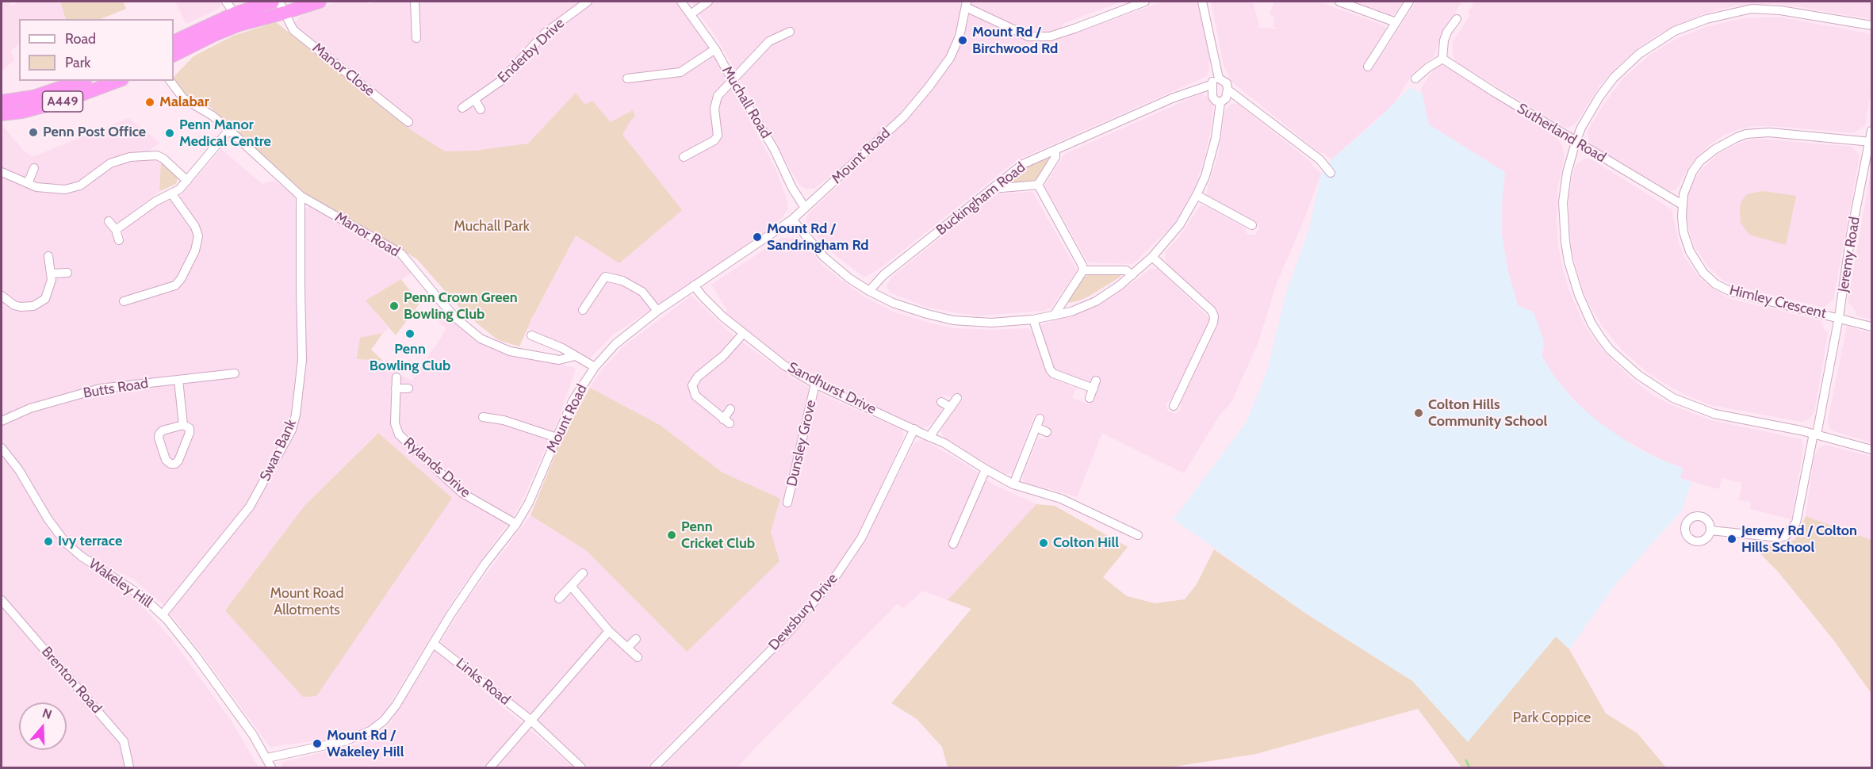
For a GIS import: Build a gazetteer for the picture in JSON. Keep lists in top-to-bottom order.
{
  "streets": {
    "highway": ["A449"],
    "street": [
      "Enderby Drive",
      "Manor Close",
      "Muchall Road",
      "Sutherland Road",
      "Mount Road",
      "Buckingham Road",
      "Manor Road",
      "Jeremy Road",
      "Himley Crescent",
      "Butts Road",
      "Sandhurst Drive",
      "Dunsley Grove",
      "Swan Bank",
      "Rylands Drive",
      "Wakeley Hill",
      "Dewsbury Drive",
      "Brenton Road",
      "Links Road"
    ]
  },
  "crossings": [
    ["Muchall Road", "Mount Road"],
    ["Sutherland Road", "Himley Crescent"],
    ["Mount Road", "Sandhurst Drive"],
    ["Mount Road", "Rylands Drive"],
    ["Mount Road", "Wakeley Hill"],
    ["Mount Road", "Links Road"],
    ["Manor Road", "Swan Bank"],
    ["Jeremy Road", "Himley Crescent"],
    ["Sandhurst Drive", "Dunsley Grove"],
    ["Sandhurst Drive", "Dewsbury Drive"],
    ["Swan Bank", "Wakeley Hill"]
  ],
  "parks": ["Muchall Park", "Mount Road Allotments", "Park Coppice"],
  "places": [
    "Mount Rd / Birchwood Rd",
    "Malabar",
    "Penn Post Office",
    "Penn Manor Medical Centre",
    "Mount Rd / Sandringham Rd",
    "Penn Crown Green Bowling Club",
    "Penn Bowling Club",
    "Colton Hills Community School",
    "Penn Cricket Club",
    "Jeremy Rd / Colton Hills School",
    "Ivy terrace",
    "Colton Hill",
    "Mount Rd / Wakeley Hill"
  ],
  "legend": ["Road", "Park"],
  "north": "top"
}
